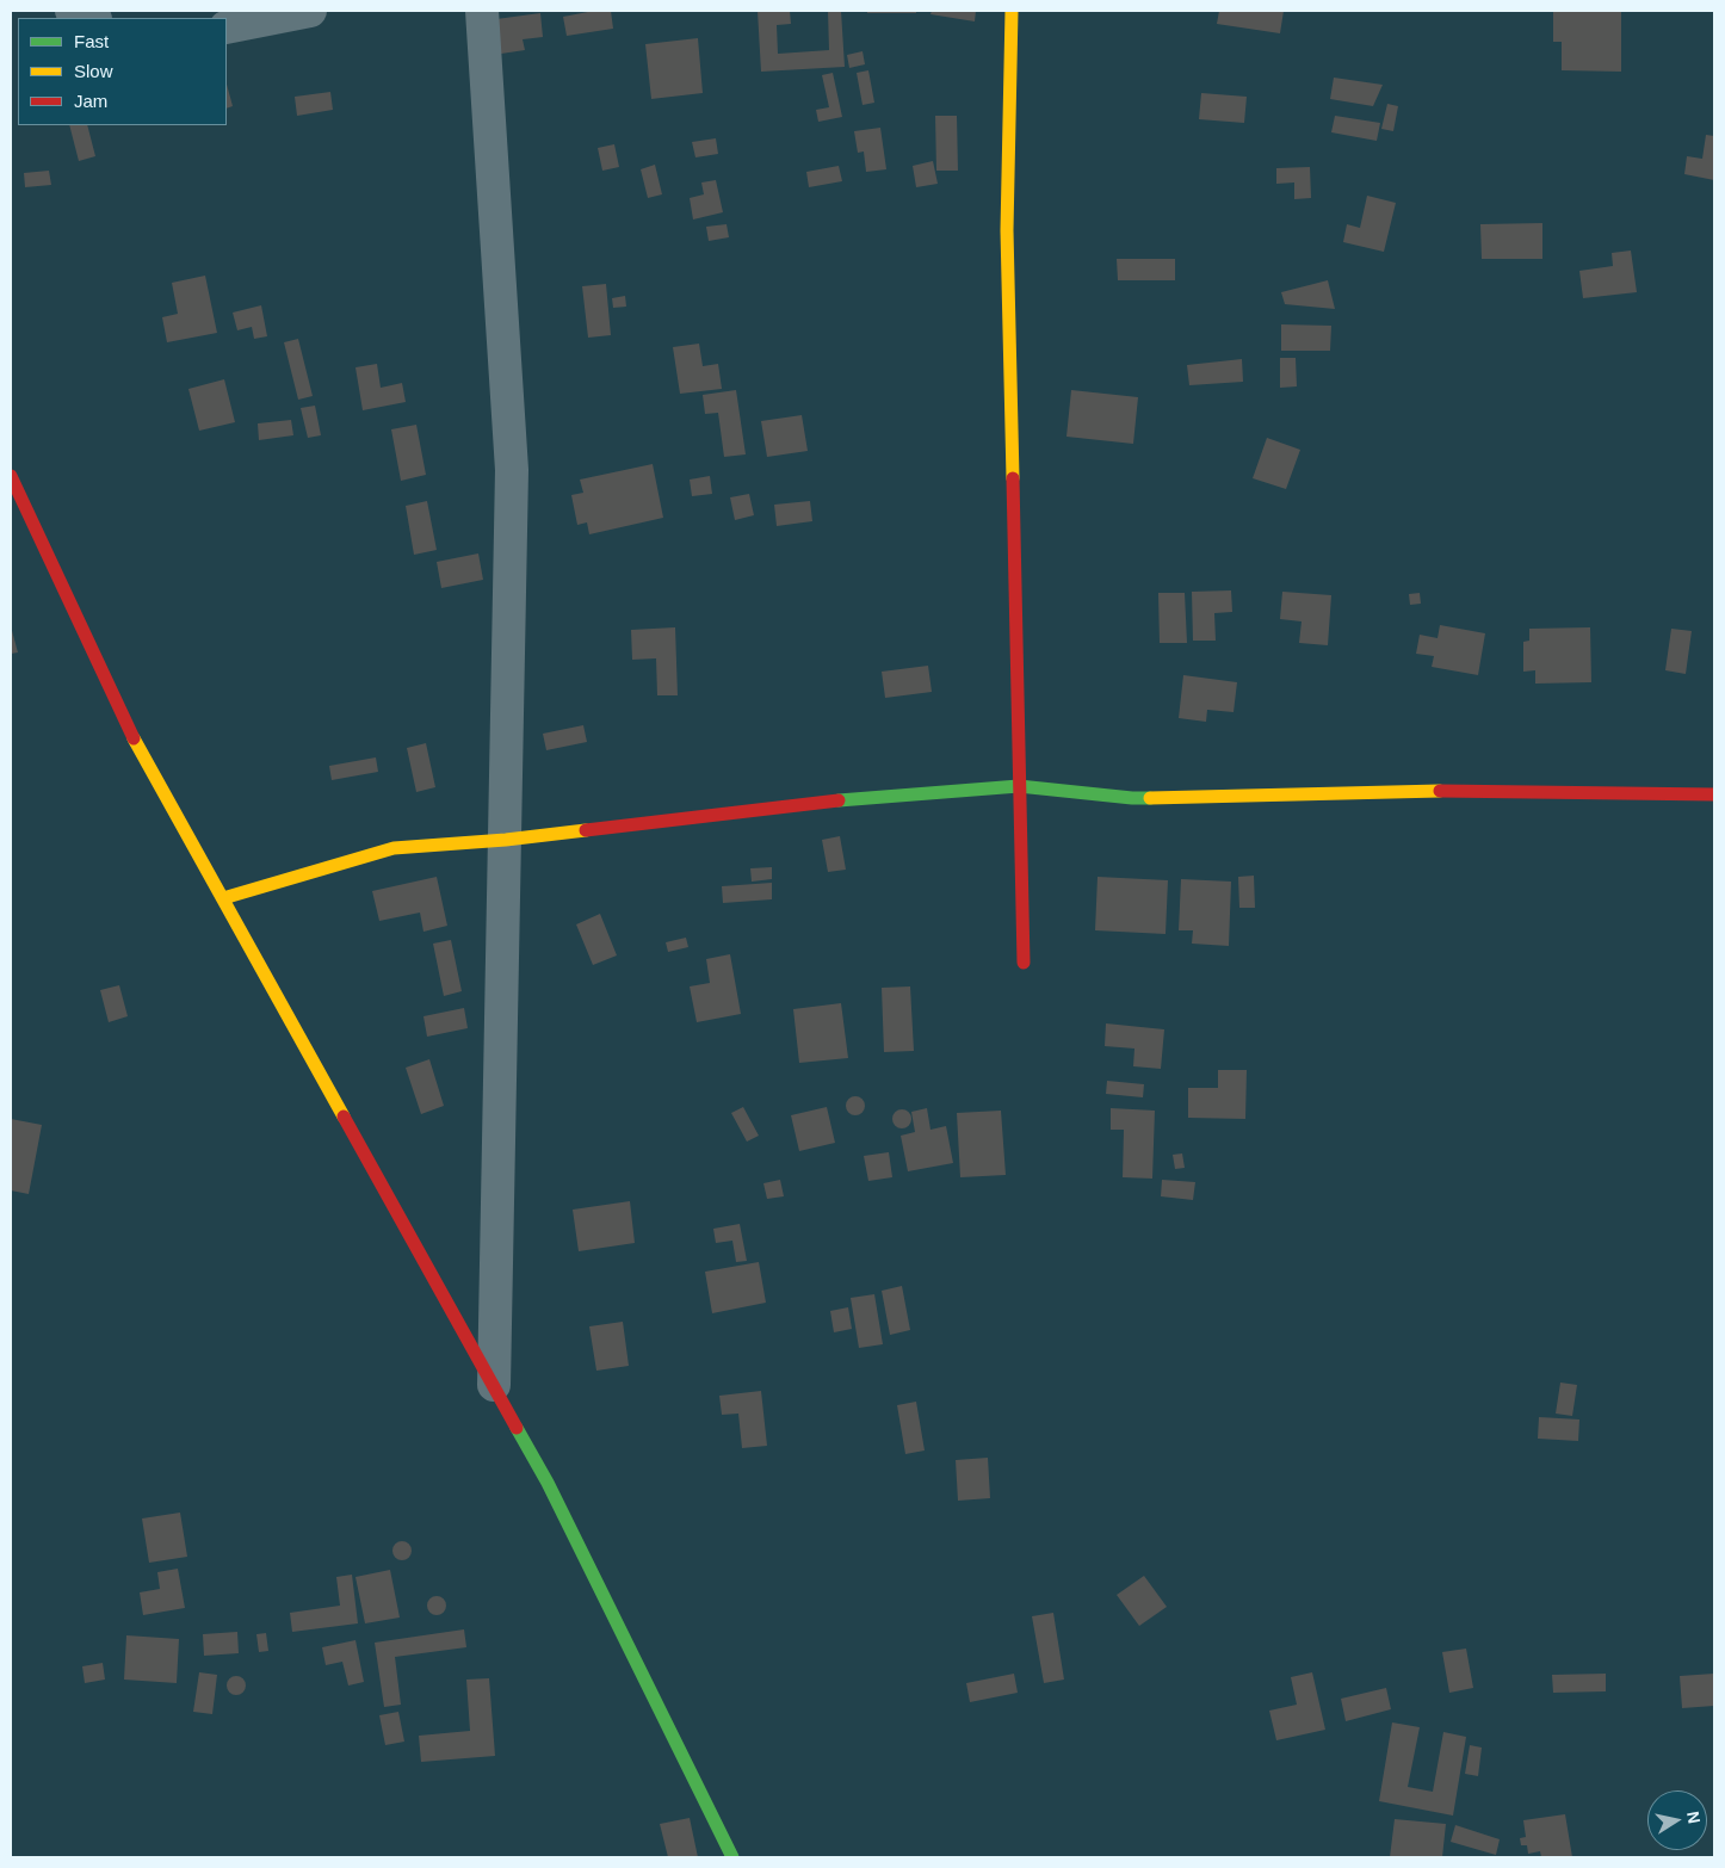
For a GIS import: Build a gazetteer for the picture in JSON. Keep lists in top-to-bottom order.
{
  "legend": ["Fast", "Slow", "Jam"],
  "north": "right"
}
